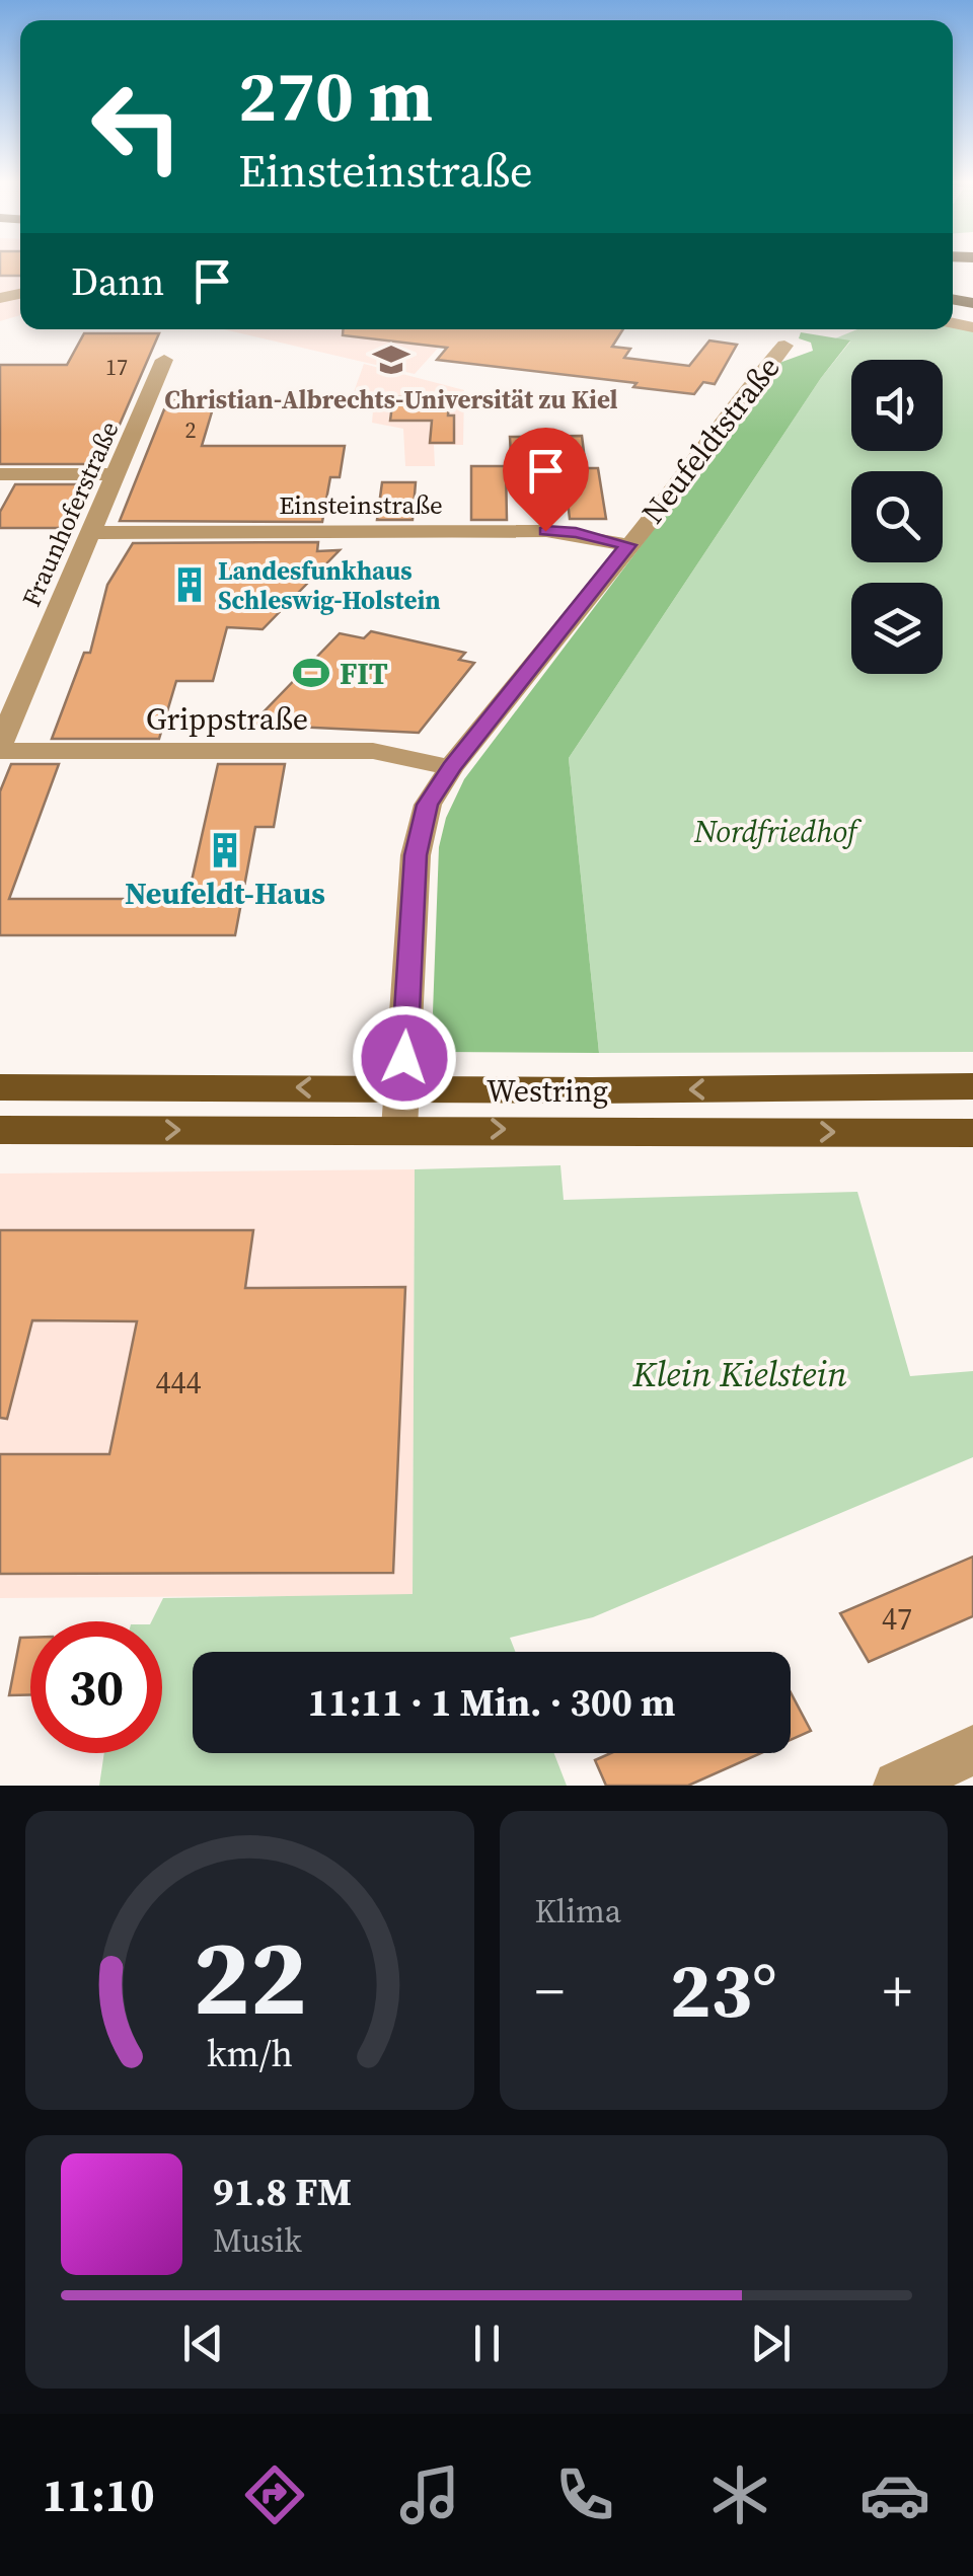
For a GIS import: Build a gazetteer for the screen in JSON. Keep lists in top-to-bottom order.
{
  "streets": {
    "main road": ["Westring"],
    "street": [
      "Neufeldtstraße",
      "Einsteinstraße",
      "Fraunhoferstraße",
      "Grippstraße"
    ]
  },
  "crossings": [
    ["Neufeldtstraße", "Einsteinstraße"],
    ["Neufeldtstraße", "Grippstraße"],
    ["Neufeldtstraße", "Westring"],
    ["Einsteinstraße", "Fraunhoferstraße"],
    ["Fraunhoferstraße", "Grippstraße"]
  ],
  "parks": ["Nordfriedhof", "Klein Kielstein"],
  "places": {
    "school or university": ["Christian-Albrechts-Universität zu Kiel"],
    "building": ["Landesfunkhaus Schleswig-Holstein", "Neufeldt-Haus"],
    "sports": ["FIT"]
  },
  "house_numbers": [
    "17",
    "2",
    "444",
    "47"
  ],
  "page": {
    "turn": ["270 m", "Einsteinstraße"],
    "then": "Dann",
    "limit": "30",
    "trip": "11:11 · 1 Min. · 300 m",
    "tile": "Klima",
    "heat": ["−", "23°", "+"],
    "song": ["91.8 FM", "Musik"],
    "tabs": "11:10",
    "gauge": ["22", "km/h"]
  }
}
